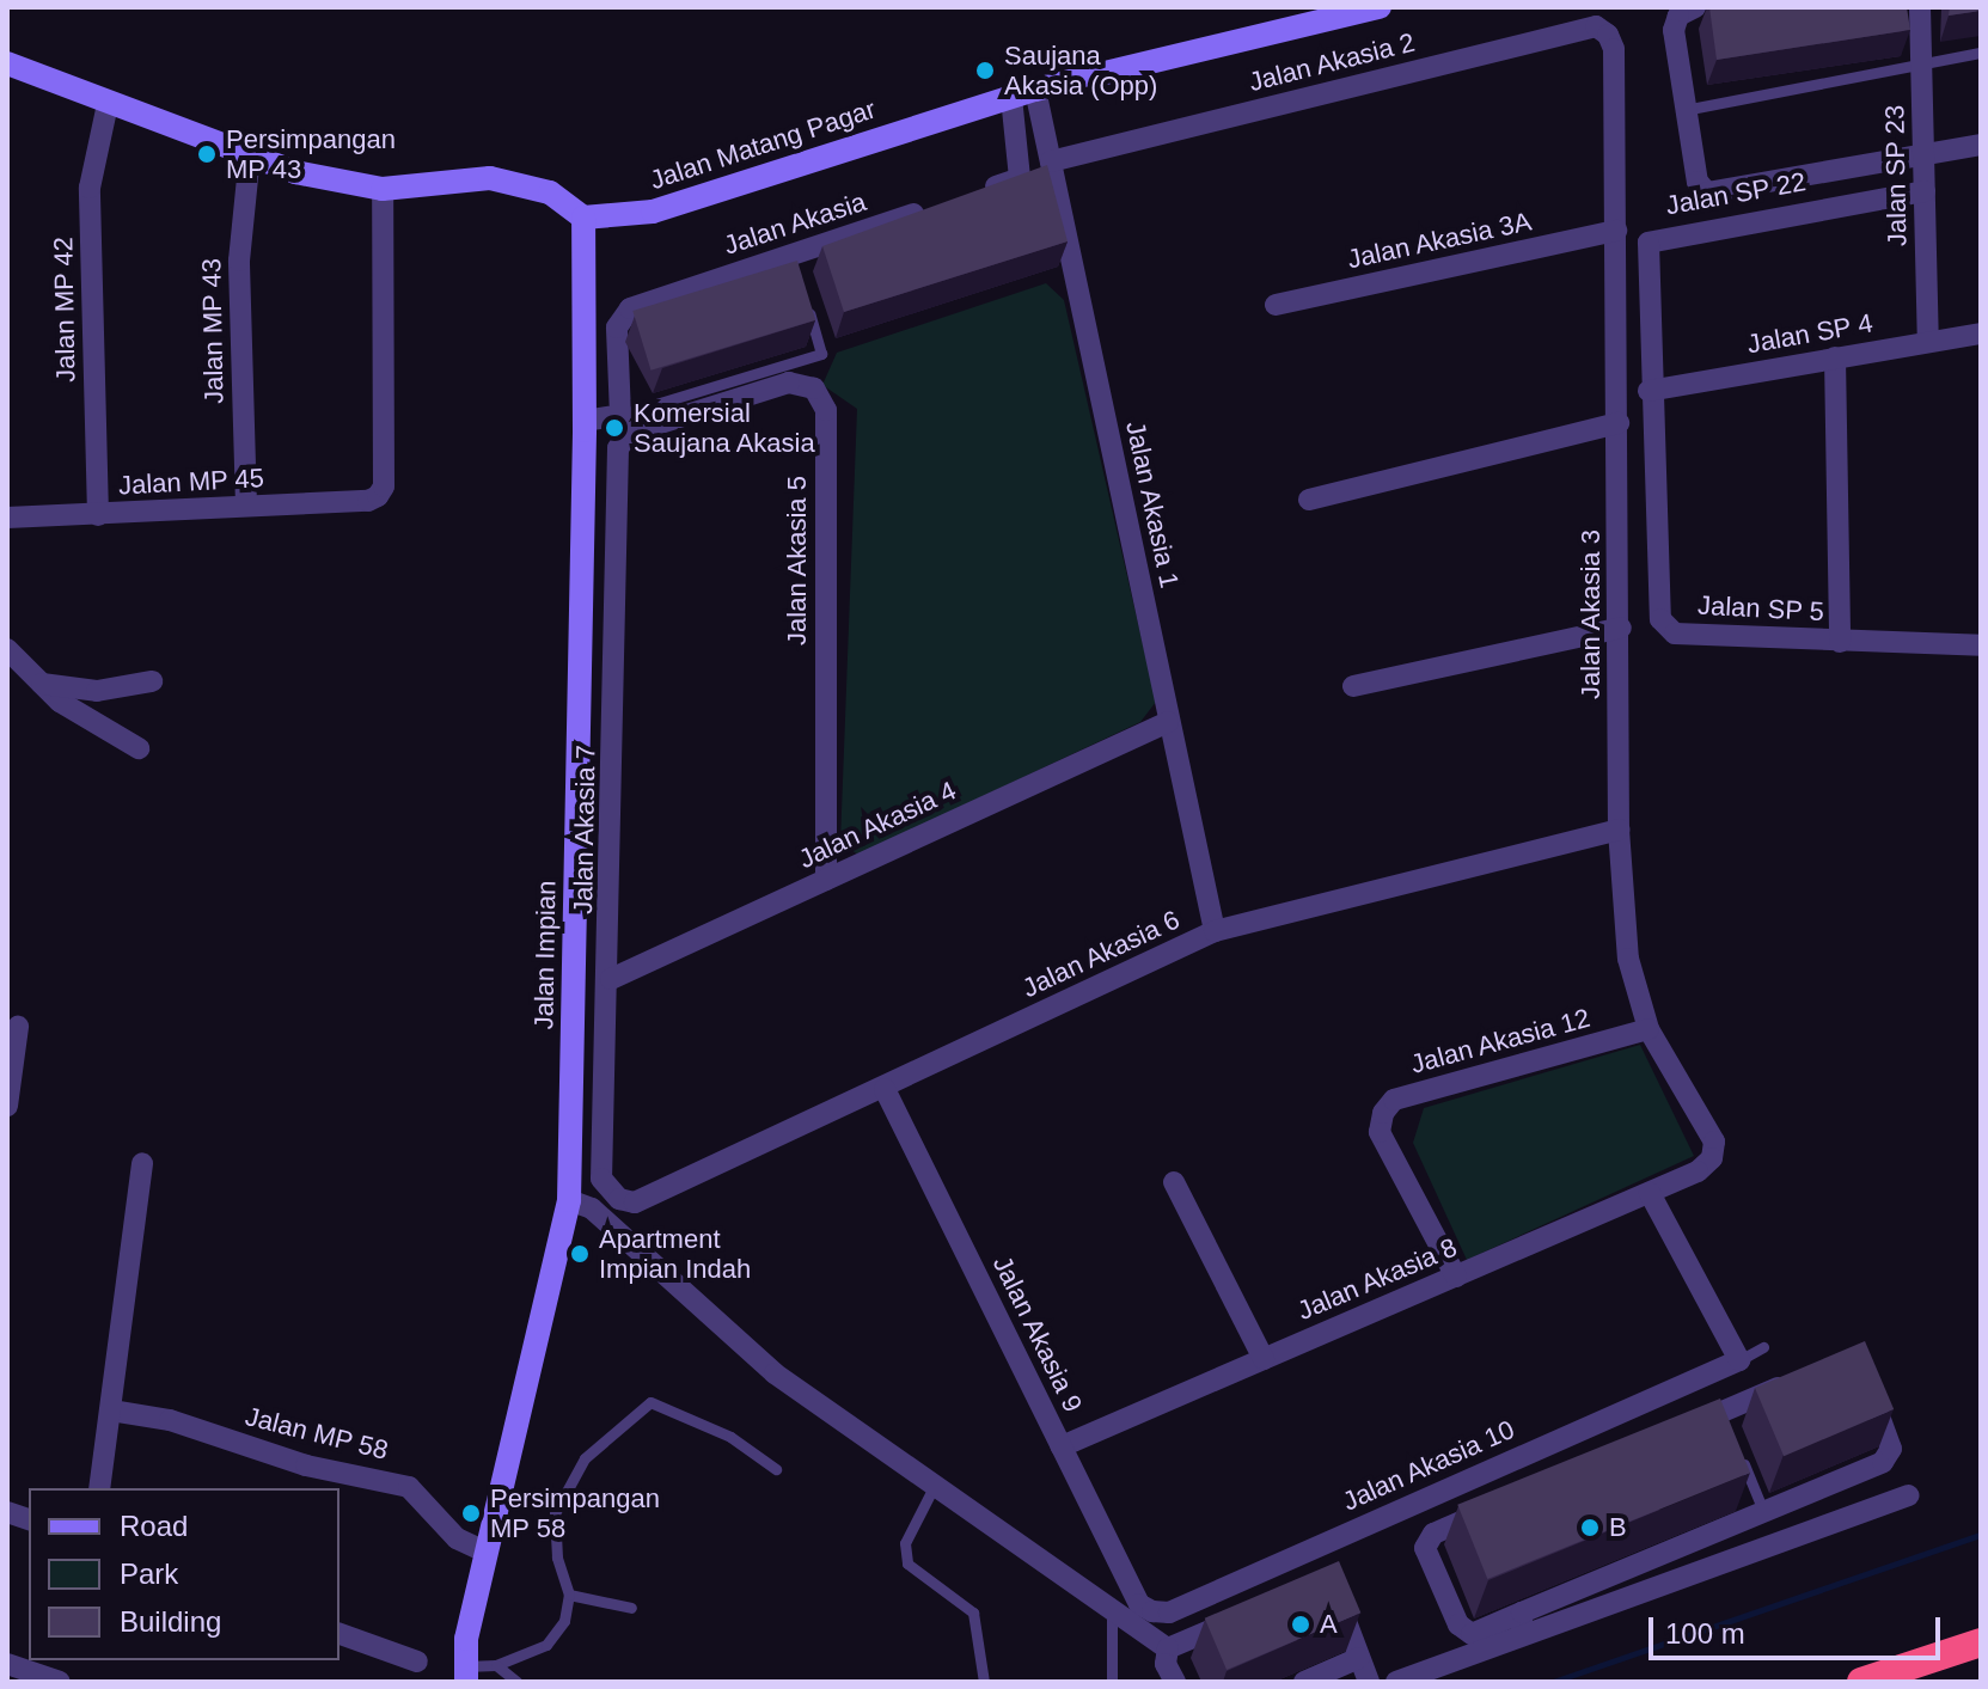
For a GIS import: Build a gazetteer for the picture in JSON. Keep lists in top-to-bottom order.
{
  "streets": {
    "street": [
      "Jalan Akasia 2",
      "Jalan Matang Pagar",
      "Jalan SP 23",
      "Jalan SP 22",
      "Jalan Akasia",
      "Jalan Akasia 3A",
      "Jalan MP 42",
      "Jalan MP 43",
      "Jalan SP 4",
      "Jalan MP 45",
      "Jalan Akasia 1",
      "Jalan Akasia 5",
      "Jalan SP 5",
      "Jalan Akasia 3",
      "Jalan Akasia 4",
      "Jalan Akasia 7",
      "Jalan Akasia 6",
      "Jalan Impian",
      "Jalan Akasia 12",
      "Jalan Akasia 8",
      "Jalan Akasia 9",
      "Jalan MP 58",
      "Jalan Akasia 10"
    ]
  },
  "crossings": [
    ["Jalan Akasia 2", "Jalan Akasia 1"],
    ["Jalan Akasia 2", "Jalan Akasia 3"],
    ["Jalan Matang Pagar", "Jalan Akasia 1"],
    ["Jalan Matang Pagar", "Jalan Impian"],
    ["Jalan SP 23", "Jalan SP 22"],
    ["Jalan SP 23", "Jalan SP 4"],
    ["Jalan SP 22", "Jalan SP 4"],
    ["Jalan SP 22", "Jalan SP 5"],
    ["Jalan Akasia 3A", "Jalan Akasia 3"],
    ["Jalan MP 42", "Jalan MP 45"],
    ["Jalan MP 43", "Jalan MP 45"],
    ["Jalan SP 4", "Jalan SP 5"],
    ["Jalan Akasia 1", "Jalan Akasia 4"],
    ["Jalan Akasia 1", "Jalan Akasia 6"],
    ["Jalan Akasia 5", "Jalan Akasia 4"],
    ["Jalan Akasia 5", "Jalan Akasia 7"],
    ["Jalan Akasia 3", "Jalan Akasia 6"],
    ["Jalan Akasia 3", "Jalan Akasia 12"],
    ["Jalan Akasia 3", "Jalan Akasia 8"],
    ["Jalan Akasia 4", "Jalan Akasia 7"],
    ["Jalan Akasia 7", "Jalan Akasia 6"],
    ["Jalan Akasia 6", "Jalan Akasia 9"],
    ["Jalan Impian", "Jalan MP 58"],
    ["Jalan Akasia 12", "Jalan Akasia 8"],
    ["Jalan Akasia 8", "Jalan Akasia 9"],
    ["Jalan Akasia 9", "Jalan Akasia 10"]
  ],
  "places": [
    "Saujana Akasia (Opp)",
    "Persimpangan MP 43",
    "Komersial Saujana Akasia",
    "Apartment Impian Indah",
    "Persimpangan MP 58",
    "B",
    "A"
  ],
  "legend": ["Road", "Park", "Building"],
  "scale_bar": "100 m"
}
